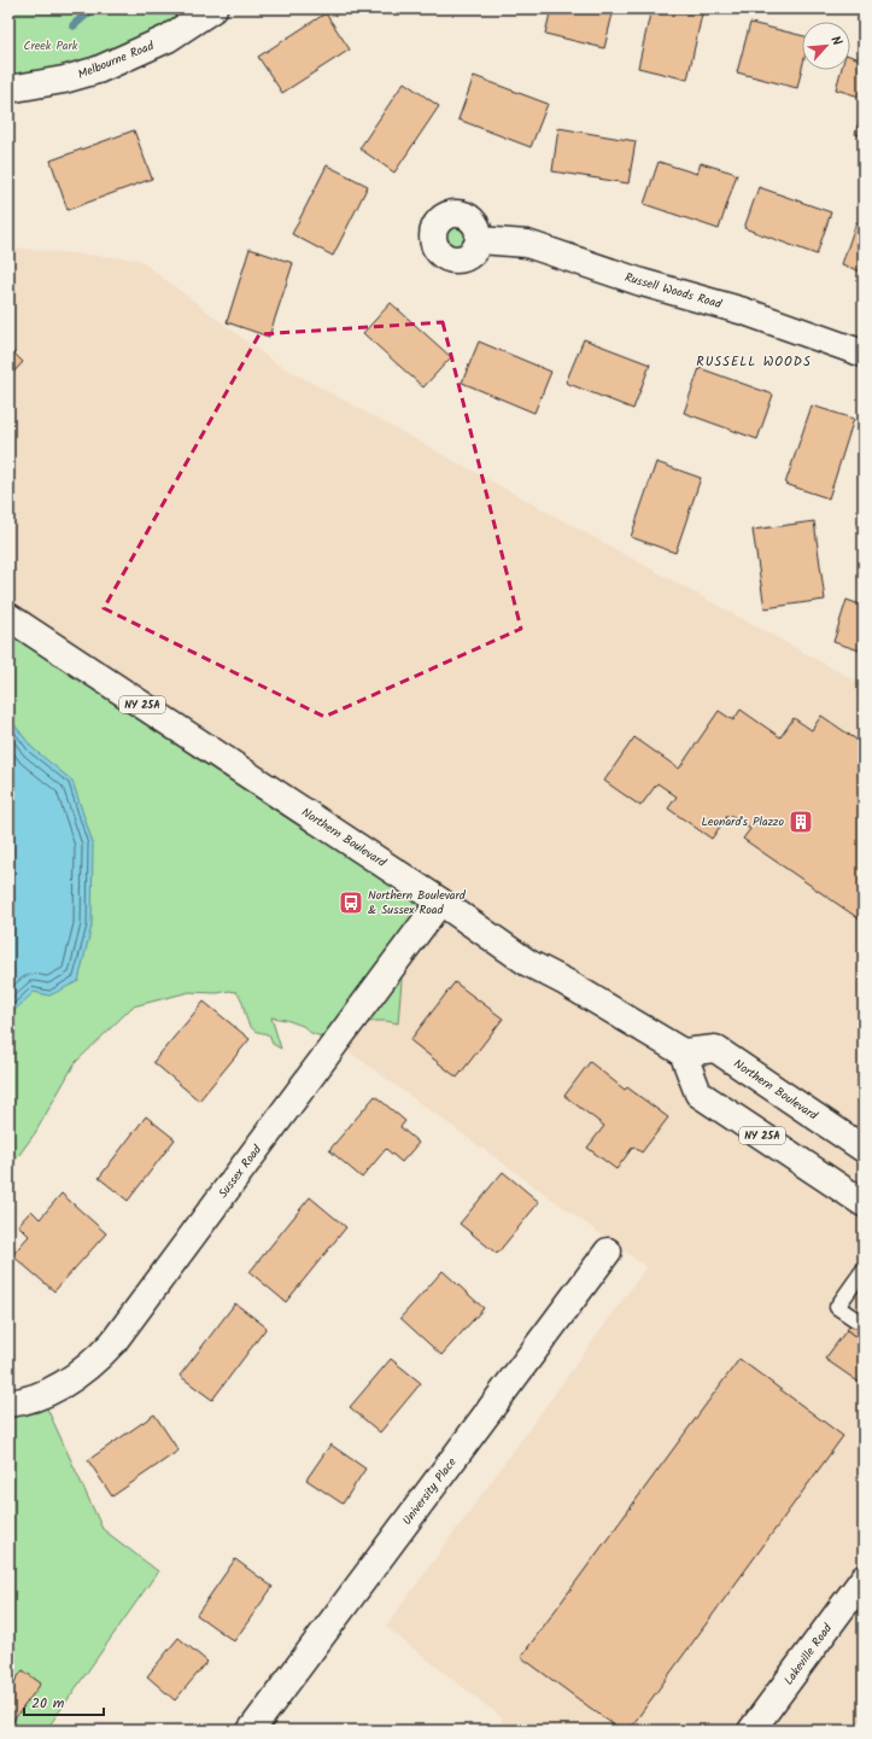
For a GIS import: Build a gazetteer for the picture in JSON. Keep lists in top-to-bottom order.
{
  "streets": {
    "street": [
      "Melbourne Road",
      "Russell Woods Road",
      "NY 25A",
      "Northern Boulevard",
      "Sussex Road",
      "University Place",
      "Lakeville Road"
    ]
  },
  "crossings": [
    ["NY 25A", "Northern Boulevard"],
    ["Northern Boulevard", "Sussex Road"]
  ],
  "districts": ["RUSSELL WOODS"],
  "parks": ["Creek Park"],
  "places": {
    "building": ["Leonard's Plazzo"],
    "bus stop": ["Northern Boulevard & Sussex Road"]
  },
  "scale_bar": "20 m",
  "north": "top right"
}
